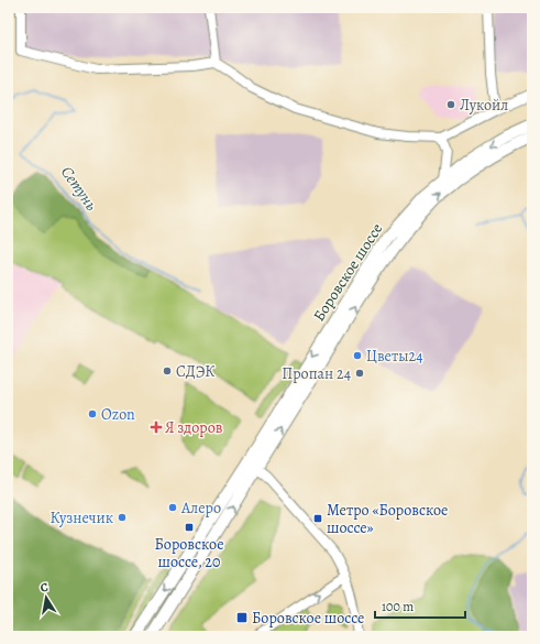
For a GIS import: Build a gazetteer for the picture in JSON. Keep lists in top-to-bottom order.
{
  "streets": {
    "main road": ["Боровское шоссе"]
  },
  "water": ["Сетунь"],
  "places": {
    "other": [
      "Лукойл",
      "Цветы24",
      "СДЭК",
      "Пропан 24",
      "Ozon",
      "Алеро",
      "Кузнечик"
    ],
    "health": ["Я здоров"],
    "transit": ["Метро «Боровское шоссе»", "Боровское шоссе, 20", "Боровское шоссе"]
  },
  "scale_bar": "100 m",
  "north": "top"
}
